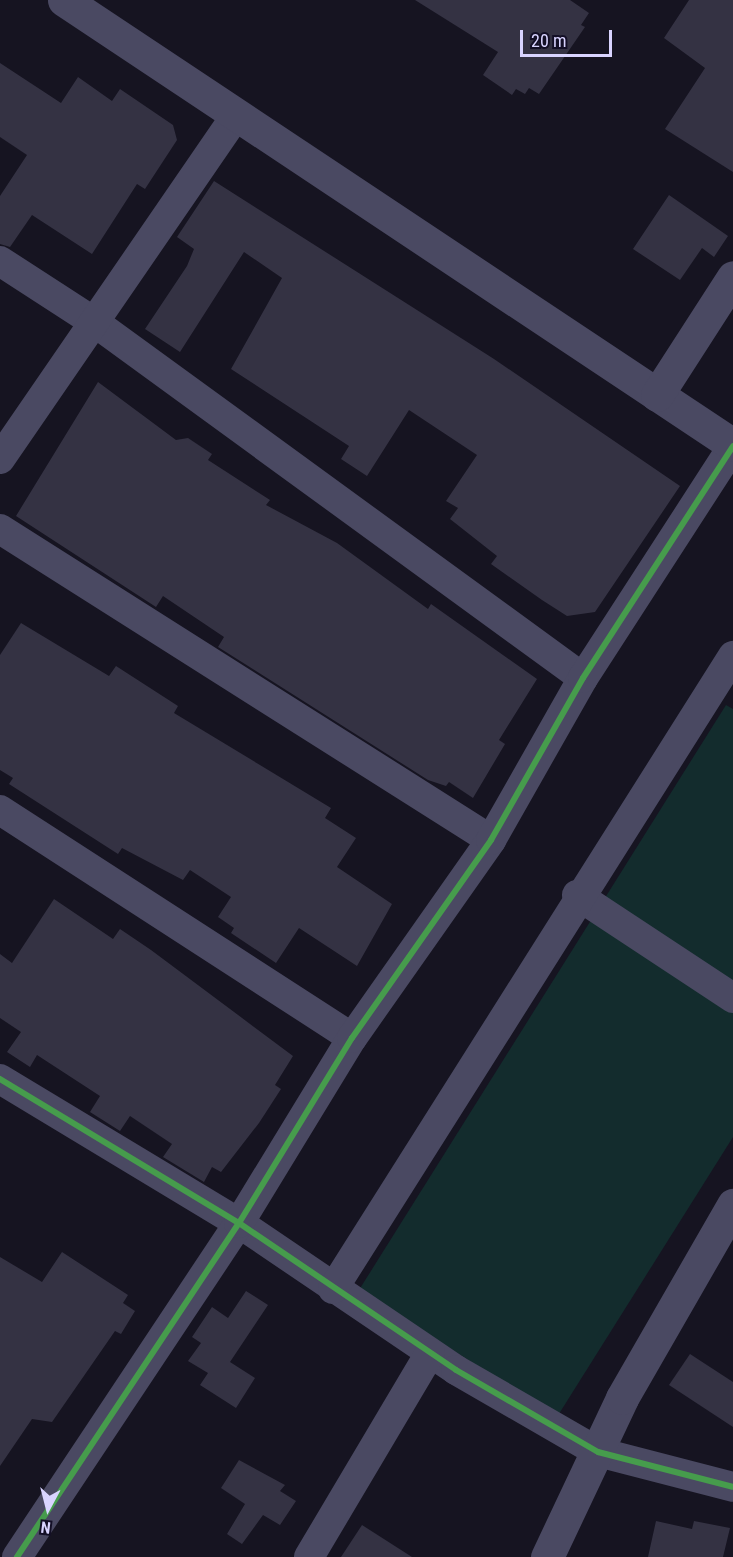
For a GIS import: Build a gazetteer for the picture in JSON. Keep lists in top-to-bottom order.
{
  "scale_bar": "20 m",
  "north": "bottom"
}
